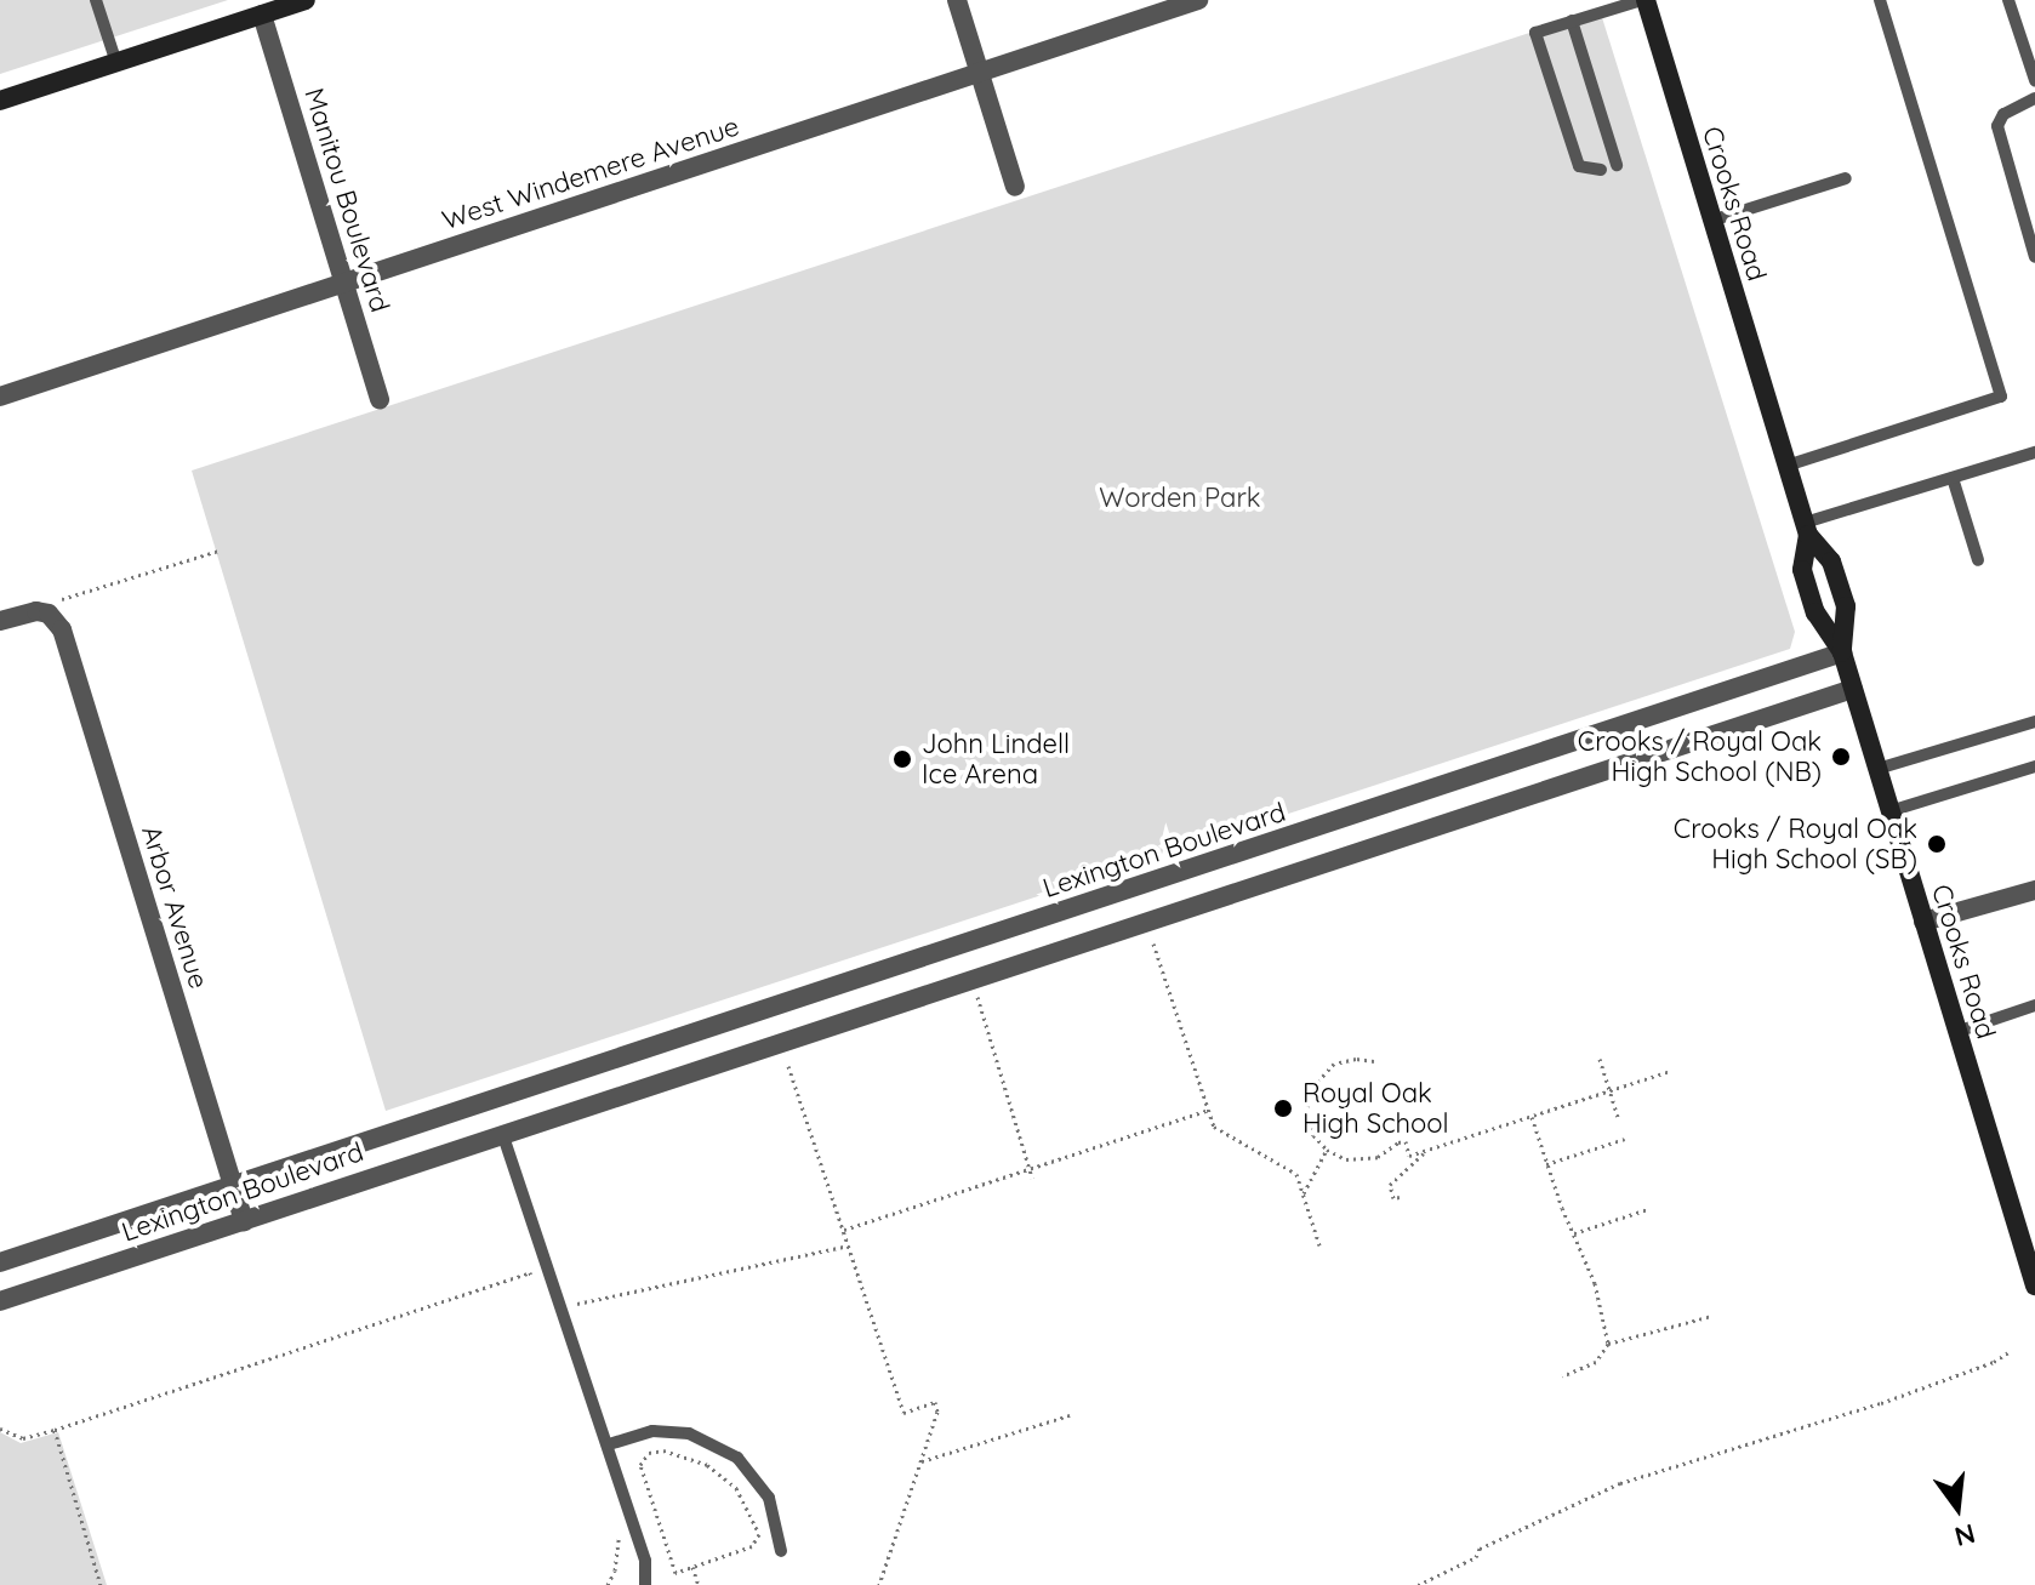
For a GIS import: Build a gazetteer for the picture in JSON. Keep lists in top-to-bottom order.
{
  "streets": {
    "main road": ["Crooks Road"],
    "street": [
      "West Windemere Avenue",
      "Manitou Boulevard",
      "Lexington Boulevard",
      "Arbor Avenue"
    ]
  },
  "crossings": [
    ["West Windemere Avenue", "Manitou Boulevard"],
    ["Crooks Road", "Lexington Boulevard"],
    ["Lexington Boulevard", "Arbor Avenue"]
  ],
  "parks": ["Worden Park"],
  "places": [
    "Crooks / Royal Oak High School (NB)",
    "John Lindell Ice Arena",
    "Crooks / Royal Oak High School (SB)",
    "Royal Oak High School"
  ],
  "north": "bottom"
}
